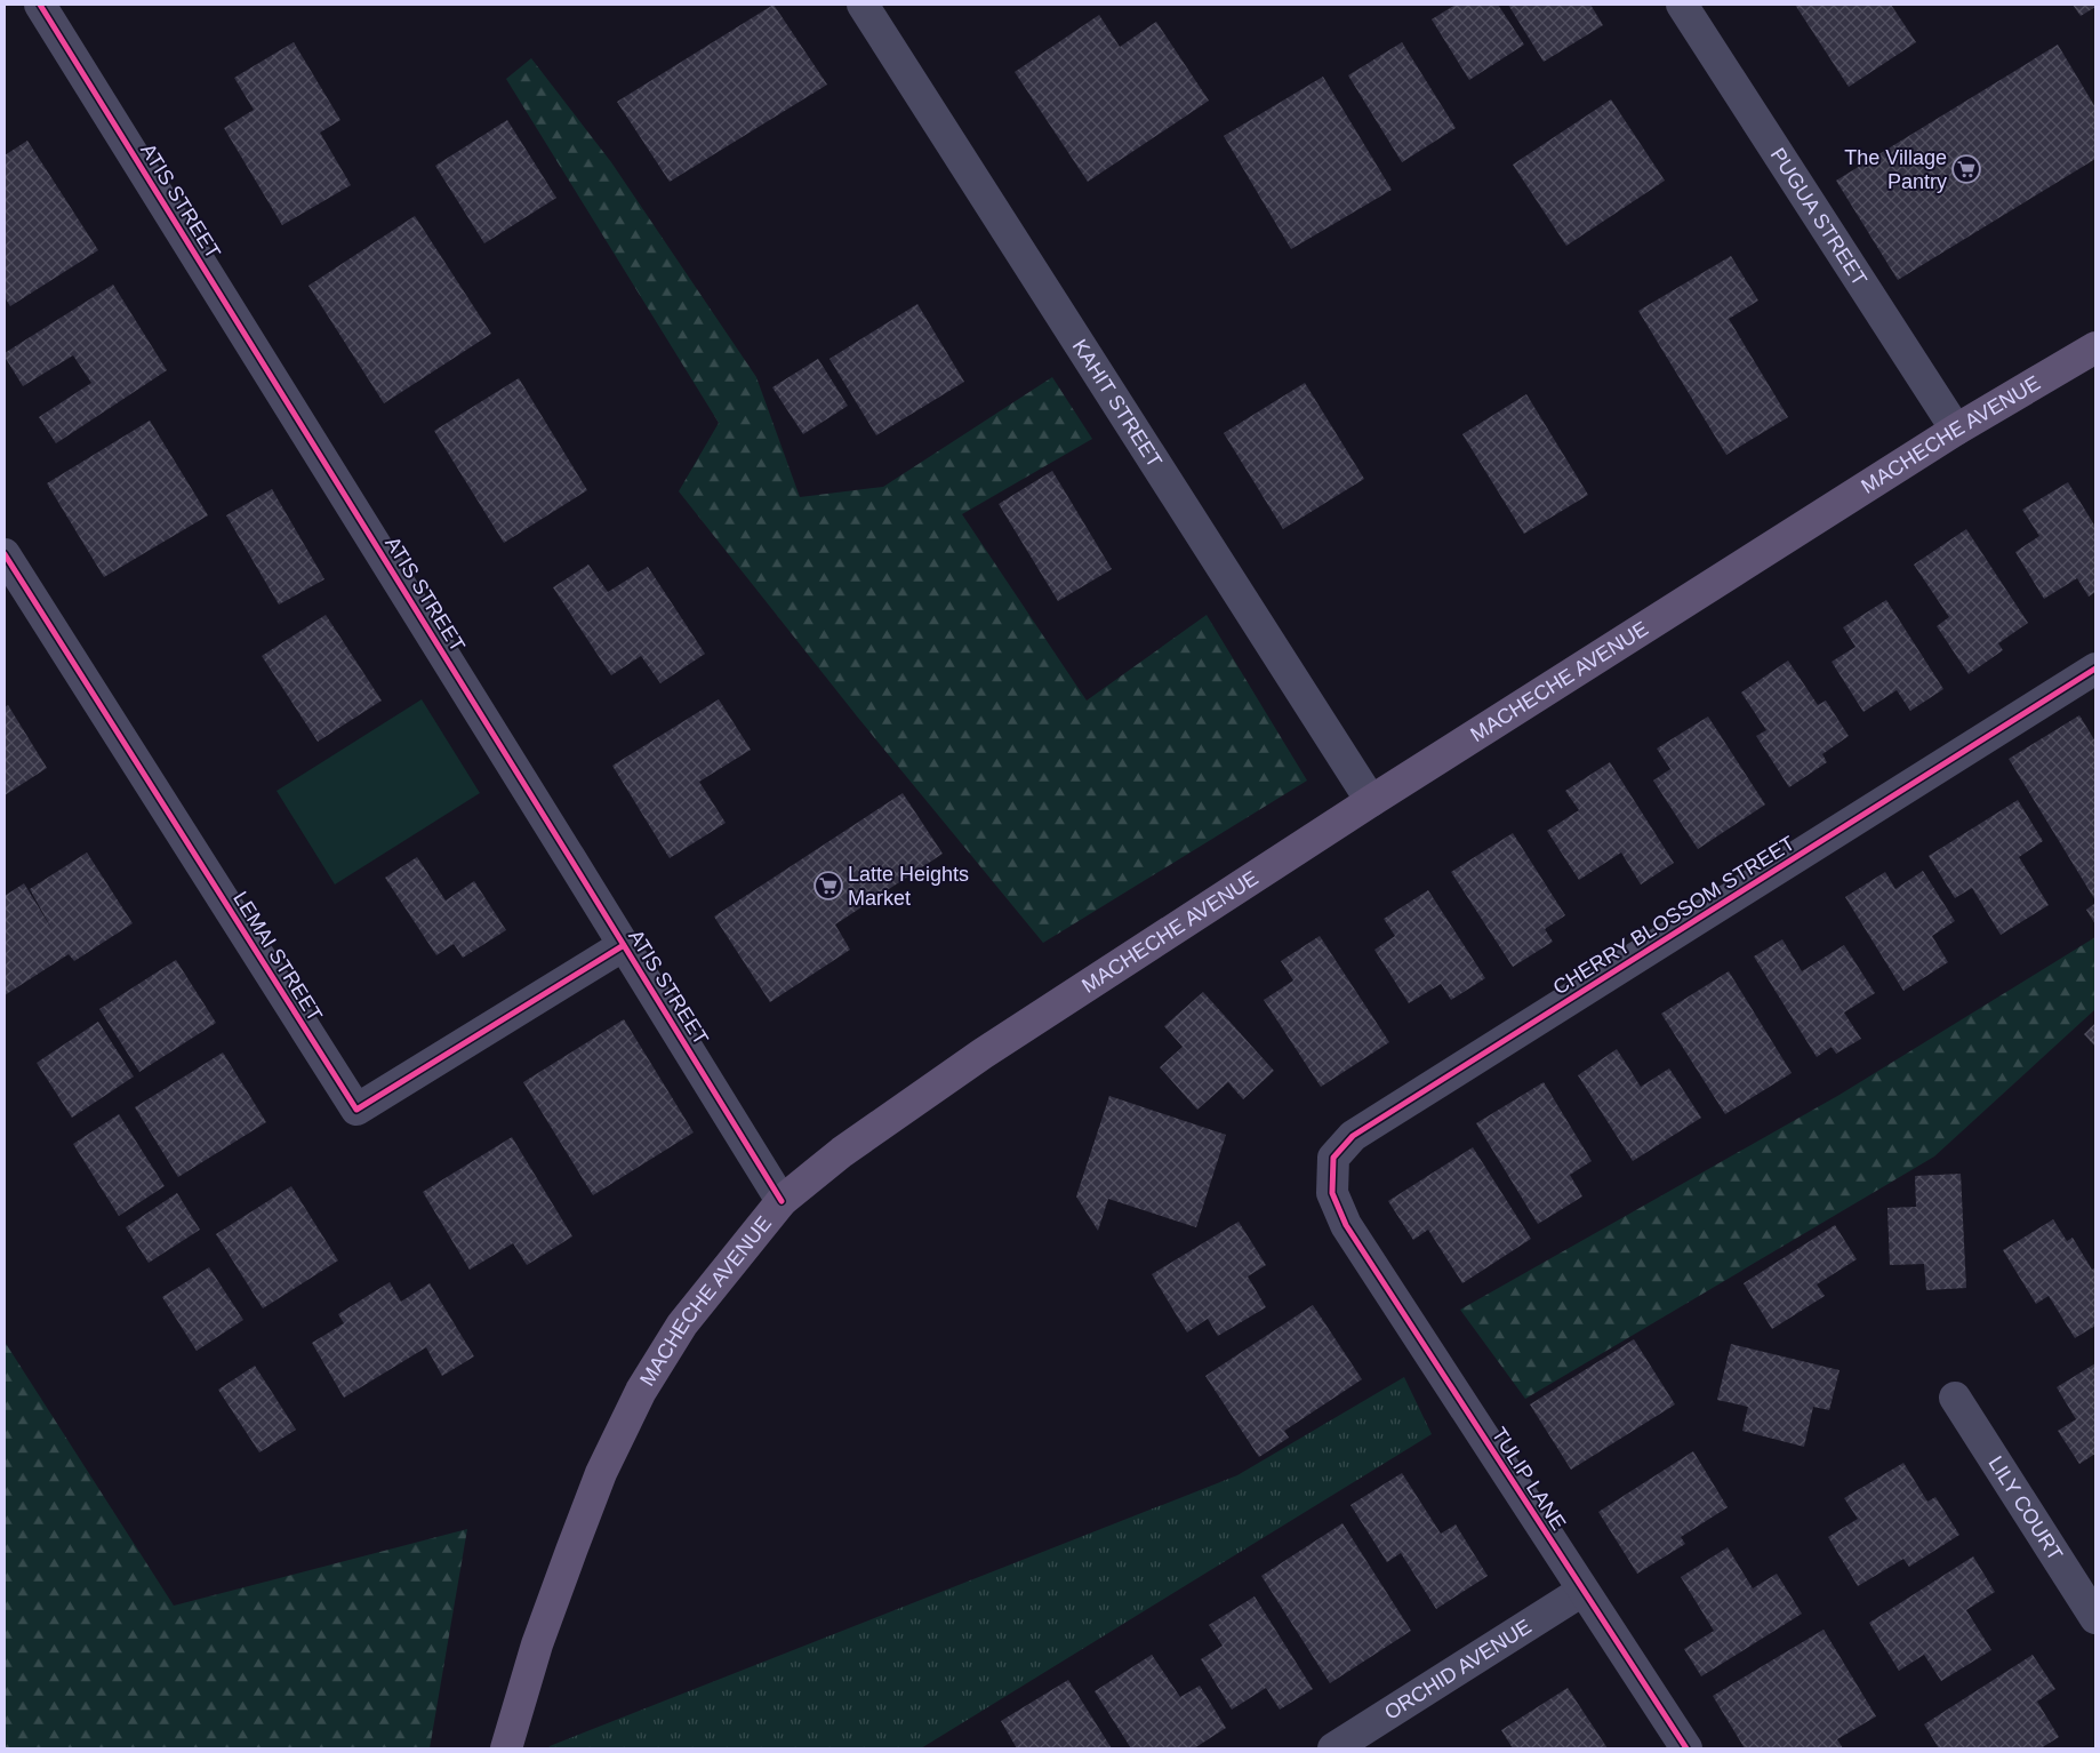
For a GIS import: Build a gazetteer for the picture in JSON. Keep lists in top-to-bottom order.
{
  "streets": {
    "main road": ["MACHECHE AVENUE"],
    "street": [
      "ATIS STREET",
      "PUGUA STREET",
      "KAHIT STREET",
      "CHERRY BLOSSOM STREET",
      "LEMAI STREET",
      "TULIP LANE",
      "LILY COURT",
      "ORCHID AVENUE"
    ]
  },
  "crossings": [
    ["ATIS STREET", "MACHECHE AVENUE"],
    ["ATIS STREET", "LEMAI STREET"],
    ["PUGUA STREET", "MACHECHE AVENUE"],
    ["KAHIT STREET", "MACHECHE AVENUE"],
    ["CHERRY BLOSSOM STREET", "TULIP LANE"],
    ["TULIP LANE", "ORCHID AVENUE"]
  ],
  "places": {
    "supermarket": ["The Village Pantry", "Latte Heights Market"]
  }
}
